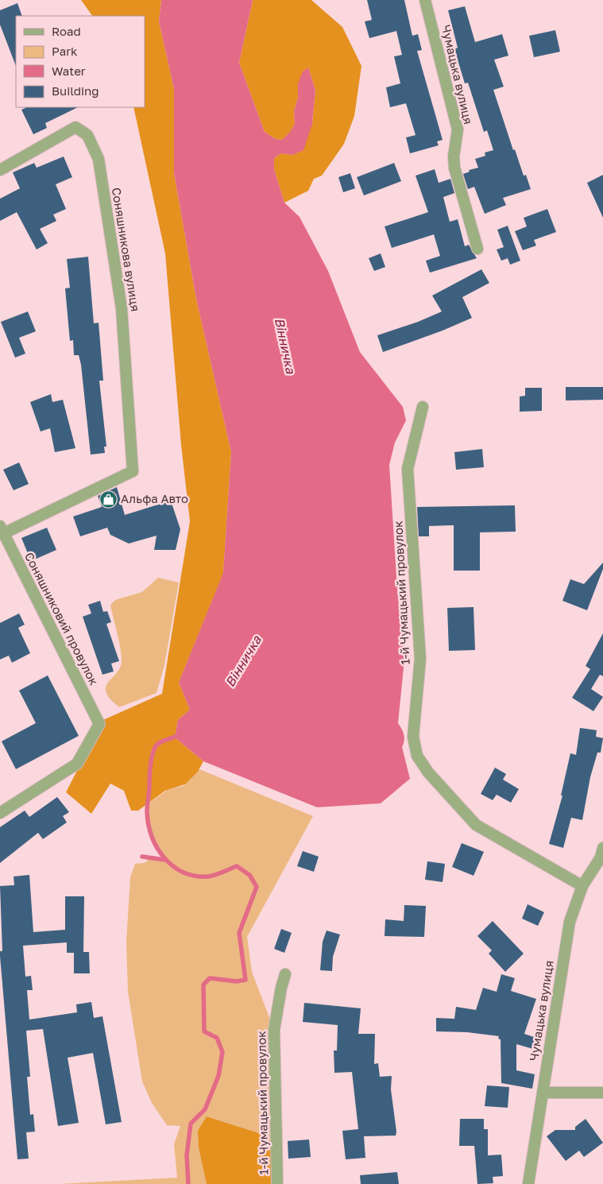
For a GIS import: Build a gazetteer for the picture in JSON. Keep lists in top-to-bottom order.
{
  "streets": {
    "street": [
      "Чумацька вулиця",
      "Соняшникова вулиця",
      "1-й Чумацький провулок",
      "Соняшниковий провулок"
    ]
  },
  "crossings": [
    ["Чумацька вулиця", "1-й Чумацький провулок"],
    ["Соняшникова вулиця", "Соняшниковий провулок"]
  ],
  "water": ["Вінничка"],
  "places": {
    "shop": ["Альфа Авто"]
  },
  "legend": [
    "Road",
    "Park",
    "Water",
    "Building"
  ]
}
